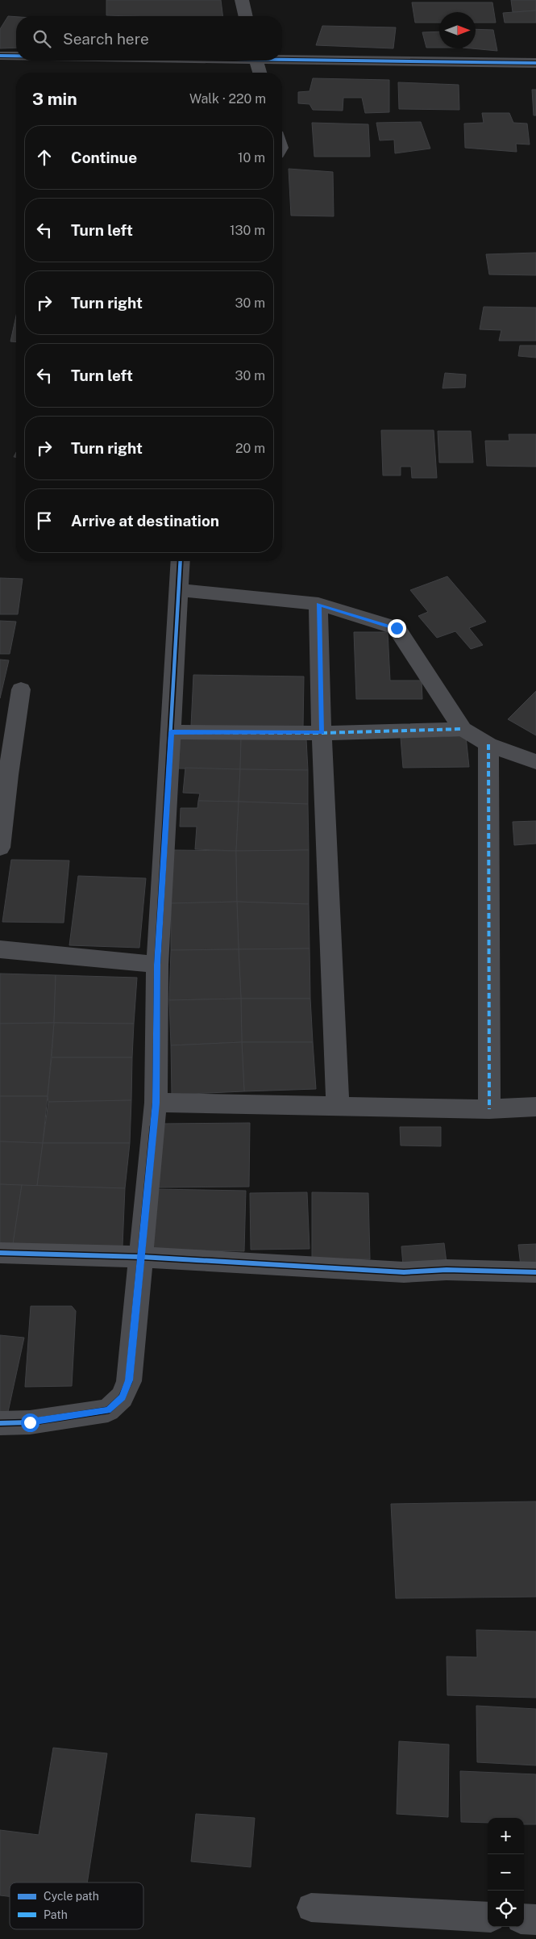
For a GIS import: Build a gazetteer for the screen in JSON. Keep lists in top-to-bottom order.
{
  "legend": ["Cycle path", "Path"],
  "north": "right",
  "page": {
    "search": "Search here",
    "heading": ["3 min", "Walk · 220 m"],
    "list": [
      ["Continue", "10 m"],
      ["Turn left", "130 m"],
      ["Turn right", "30 m"],
      ["Turn left", "30 m"],
      ["Turn right", "20 m"],
      "Arrive at destination"
    ],
    "map_buttons": ["+", "−"]
  }
}
